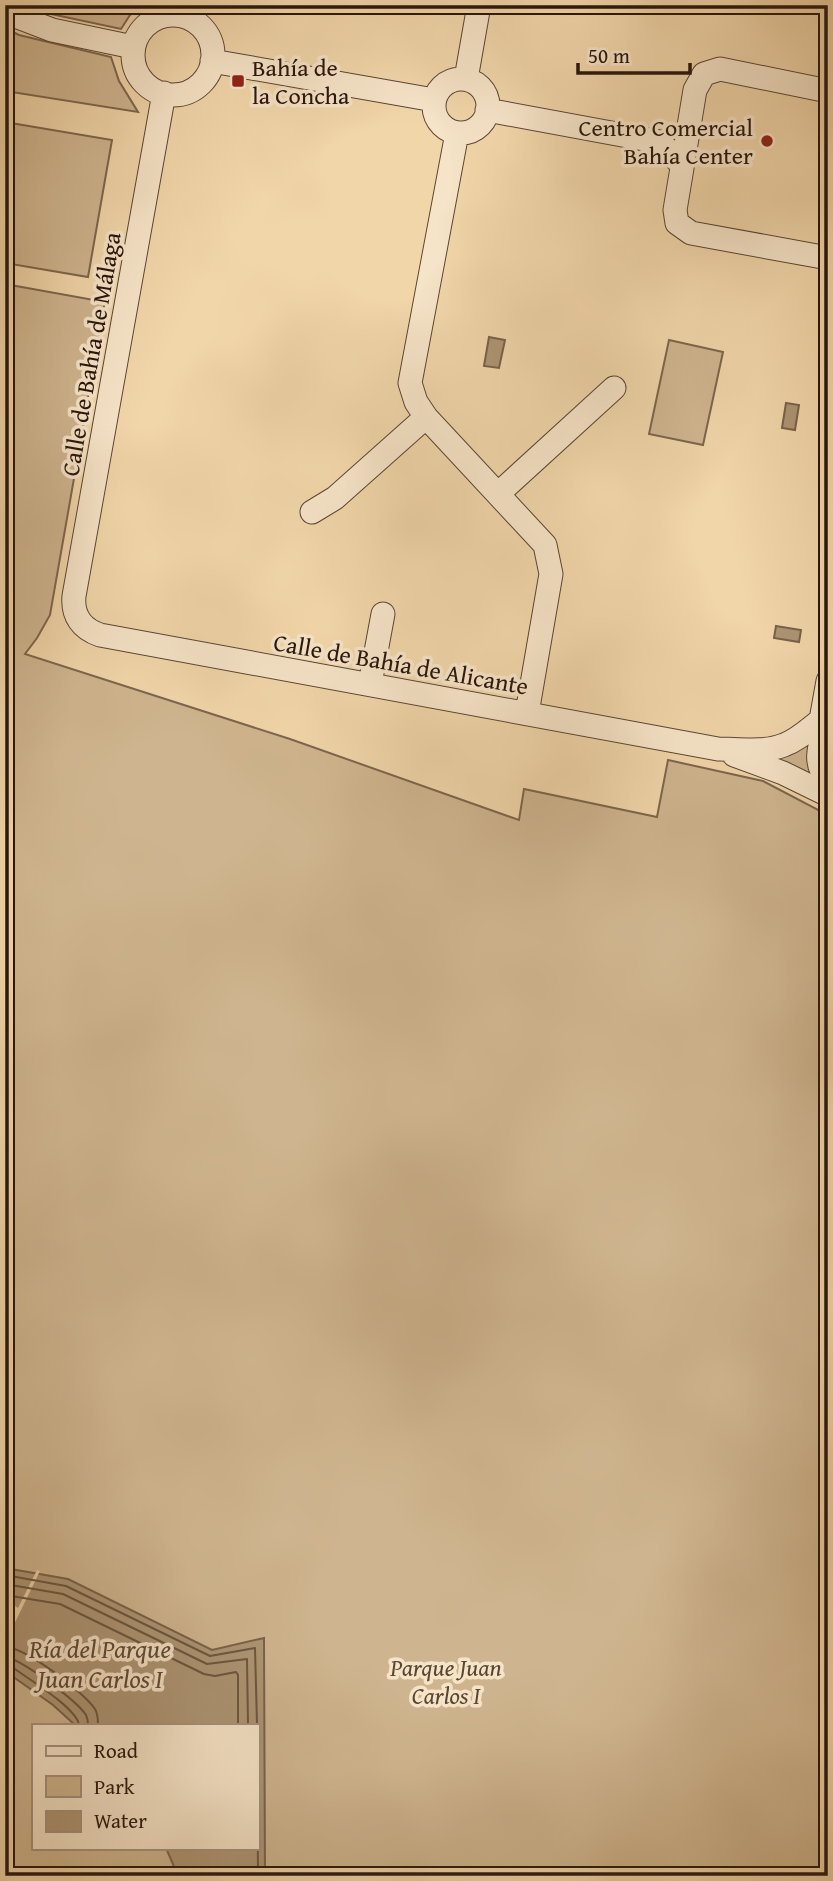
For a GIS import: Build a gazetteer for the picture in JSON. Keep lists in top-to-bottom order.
{
  "streets": {
    "street": ["Calle de Bahía de Málaga", "Calle de Bahía de Alicante"]
  },
  "crossings": [
    ["Calle de Bahía de Málaga", "Calle de Bahía de Alicante"]
  ],
  "water": ["Ría del Parque Juan Carlos I"],
  "parks": ["Parque Juan Carlos I"],
  "places": {
    "transit": ["Bahía de la Concha"],
    "other": ["Centro Comercial Bahía Center"]
  },
  "legend": ["Road", "Park", "Water"],
  "scale_bar": "50 m"
}
